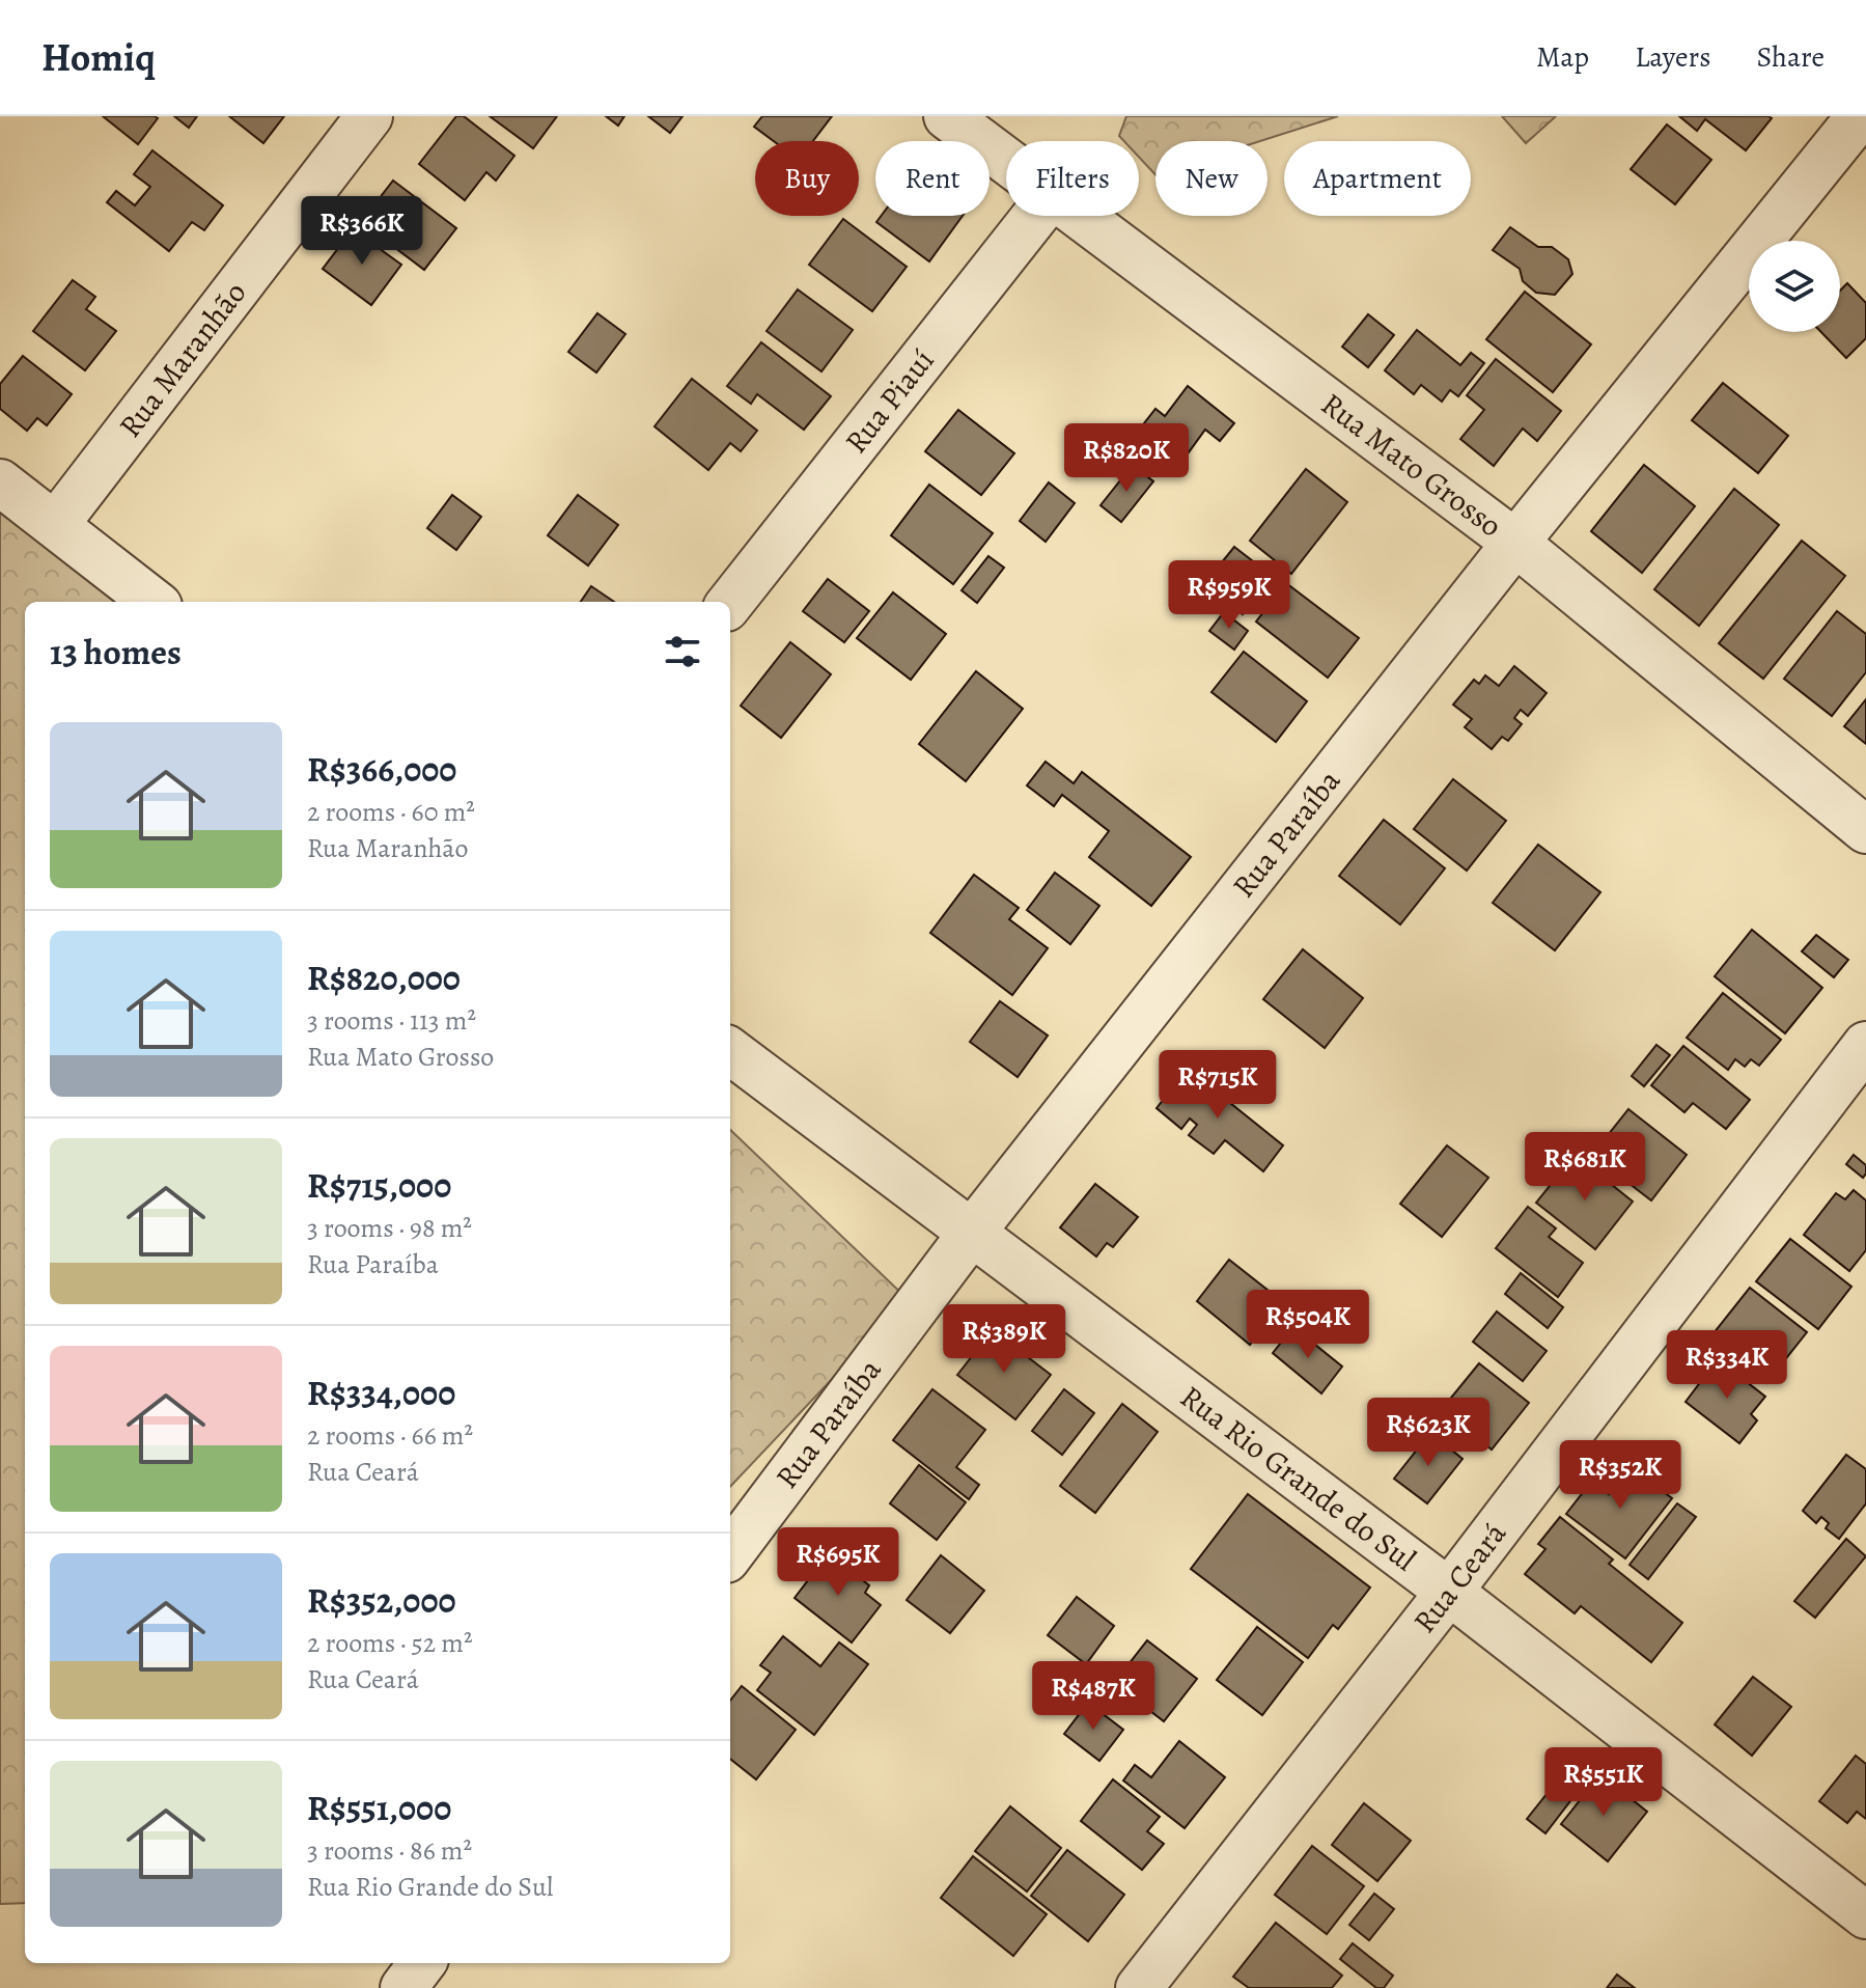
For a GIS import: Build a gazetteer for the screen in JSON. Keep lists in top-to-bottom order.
{
  "streets": {
    "street": [
      "Rua Maranhão",
      "Rua Piauí",
      "Rua Mato Grosso",
      "Rua Paraíba",
      "Rua Rio Grande do Sul",
      "Rua Ceará"
    ]
  },
  "crossings": [
    ["Rua Mato Grosso", "Rua Paraíba"],
    ["Rua Paraíba", "Rua Rio Grande do Sul"],
    ["Rua Rio Grande do Sul", "Rua Ceará"]
  ],
  "page": {
    "header": "Homiq",
    "nav": ["Map", "Layers", "Share"],
    "chip": [
      "Buy",
      "Rent",
      "Filters",
      "New",
      "Apartment"
    ],
    "price": [
      "R$366K",
      "R$820K",
      "R$959K",
      "R$715K",
      "R$681K",
      "R$504K",
      "R$389K",
      "R$334K",
      "R$623K",
      "R$352K",
      "R$695K",
      "R$487K",
      "R$551K"
    ],
    "heading": "13 homes",
    "list": [
      {
        "name": "R$366,000",
        "note": "2 rooms · 60 m² · Rua Maranhão"
      },
      {
        "name": "R$820,000",
        "note": "3 rooms · 113 m² · Rua Mato Grosso"
      },
      {
        "name": "R$715,000",
        "note": "3 rooms · 98 m² · Rua Paraíba"
      },
      {
        "name": "R$334,000",
        "note": "2 rooms · 66 m² · Rua Ceará"
      },
      {
        "name": "R$352,000",
        "note": "2 rooms · 52 m² · Rua Ceará"
      },
      {
        "name": "R$551,000",
        "note": "3 rooms · 86 m² · Rua Rio Grande do Sul"
      }
    ]
  }
}
